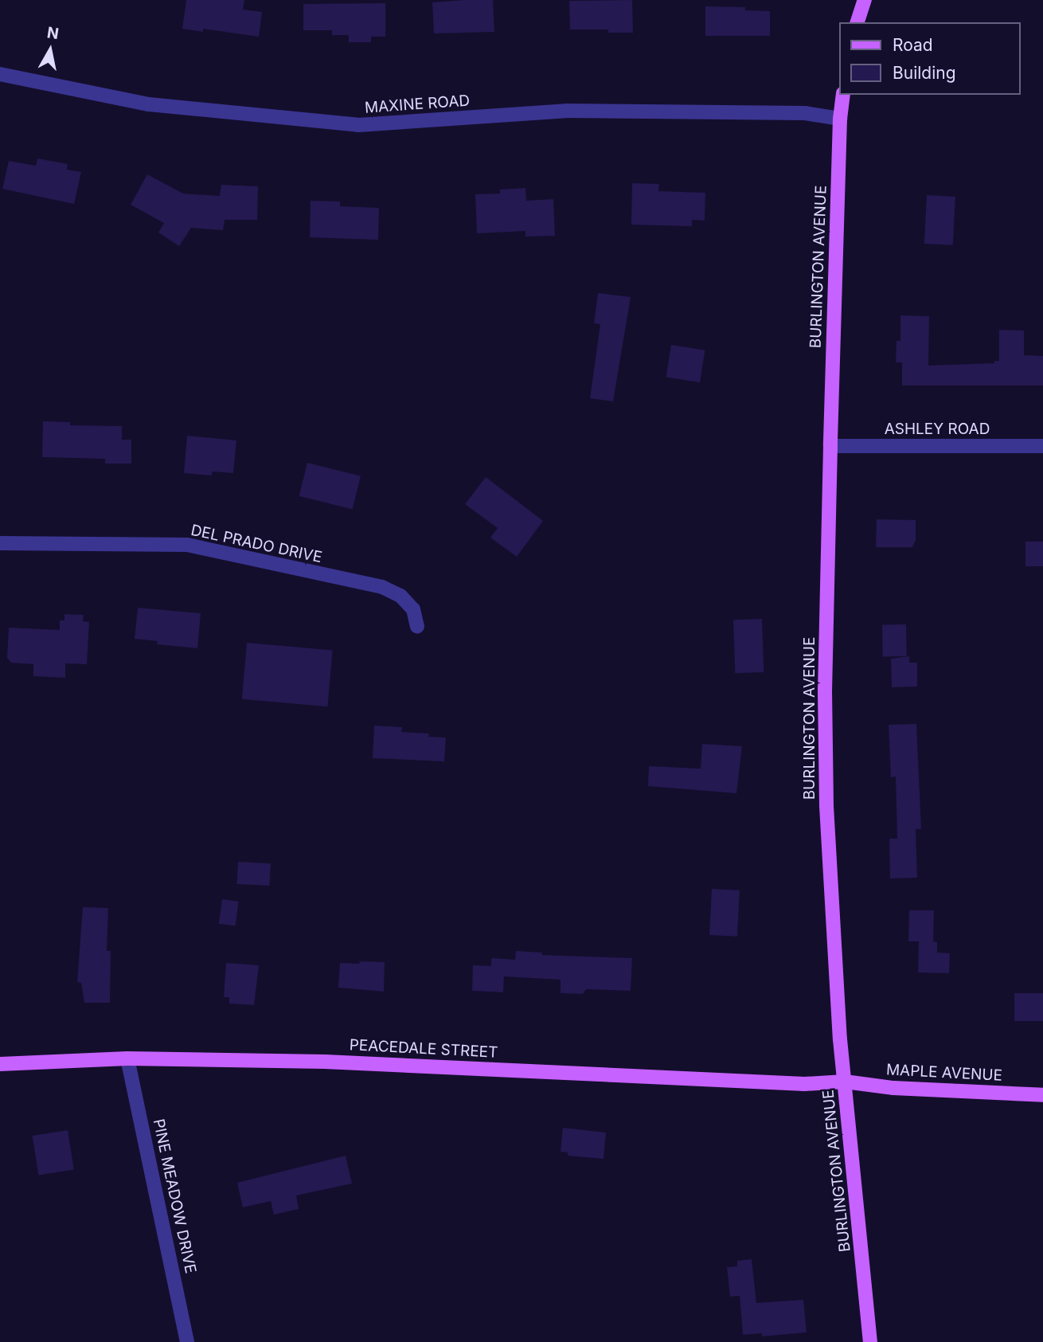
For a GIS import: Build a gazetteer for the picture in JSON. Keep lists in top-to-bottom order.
{
  "streets": {
    "main road": ["BURLINGTON AVENUE", "PEACEDALE STREET", "MAPLE AVENUE"],
    "street": [
      "MAXINE ROAD",
      "ASHLEY ROAD",
      "DEL PRADO DRIVE",
      "PINE MEADOW DRIVE"
    ]
  },
  "crossings": [
    ["MAXINE ROAD", "BURLINGTON AVENUE"],
    ["BURLINGTON AVENUE", "ASHLEY ROAD"],
    ["BURLINGTON AVENUE", "PEACEDALE STREET"],
    ["BURLINGTON AVENUE", "MAPLE AVENUE"],
    ["PEACEDALE STREET", "MAPLE AVENUE"],
    ["PEACEDALE STREET", "PINE MEADOW DRIVE"]
  ],
  "legend": ["Road", "Building"],
  "north": "top"
}
